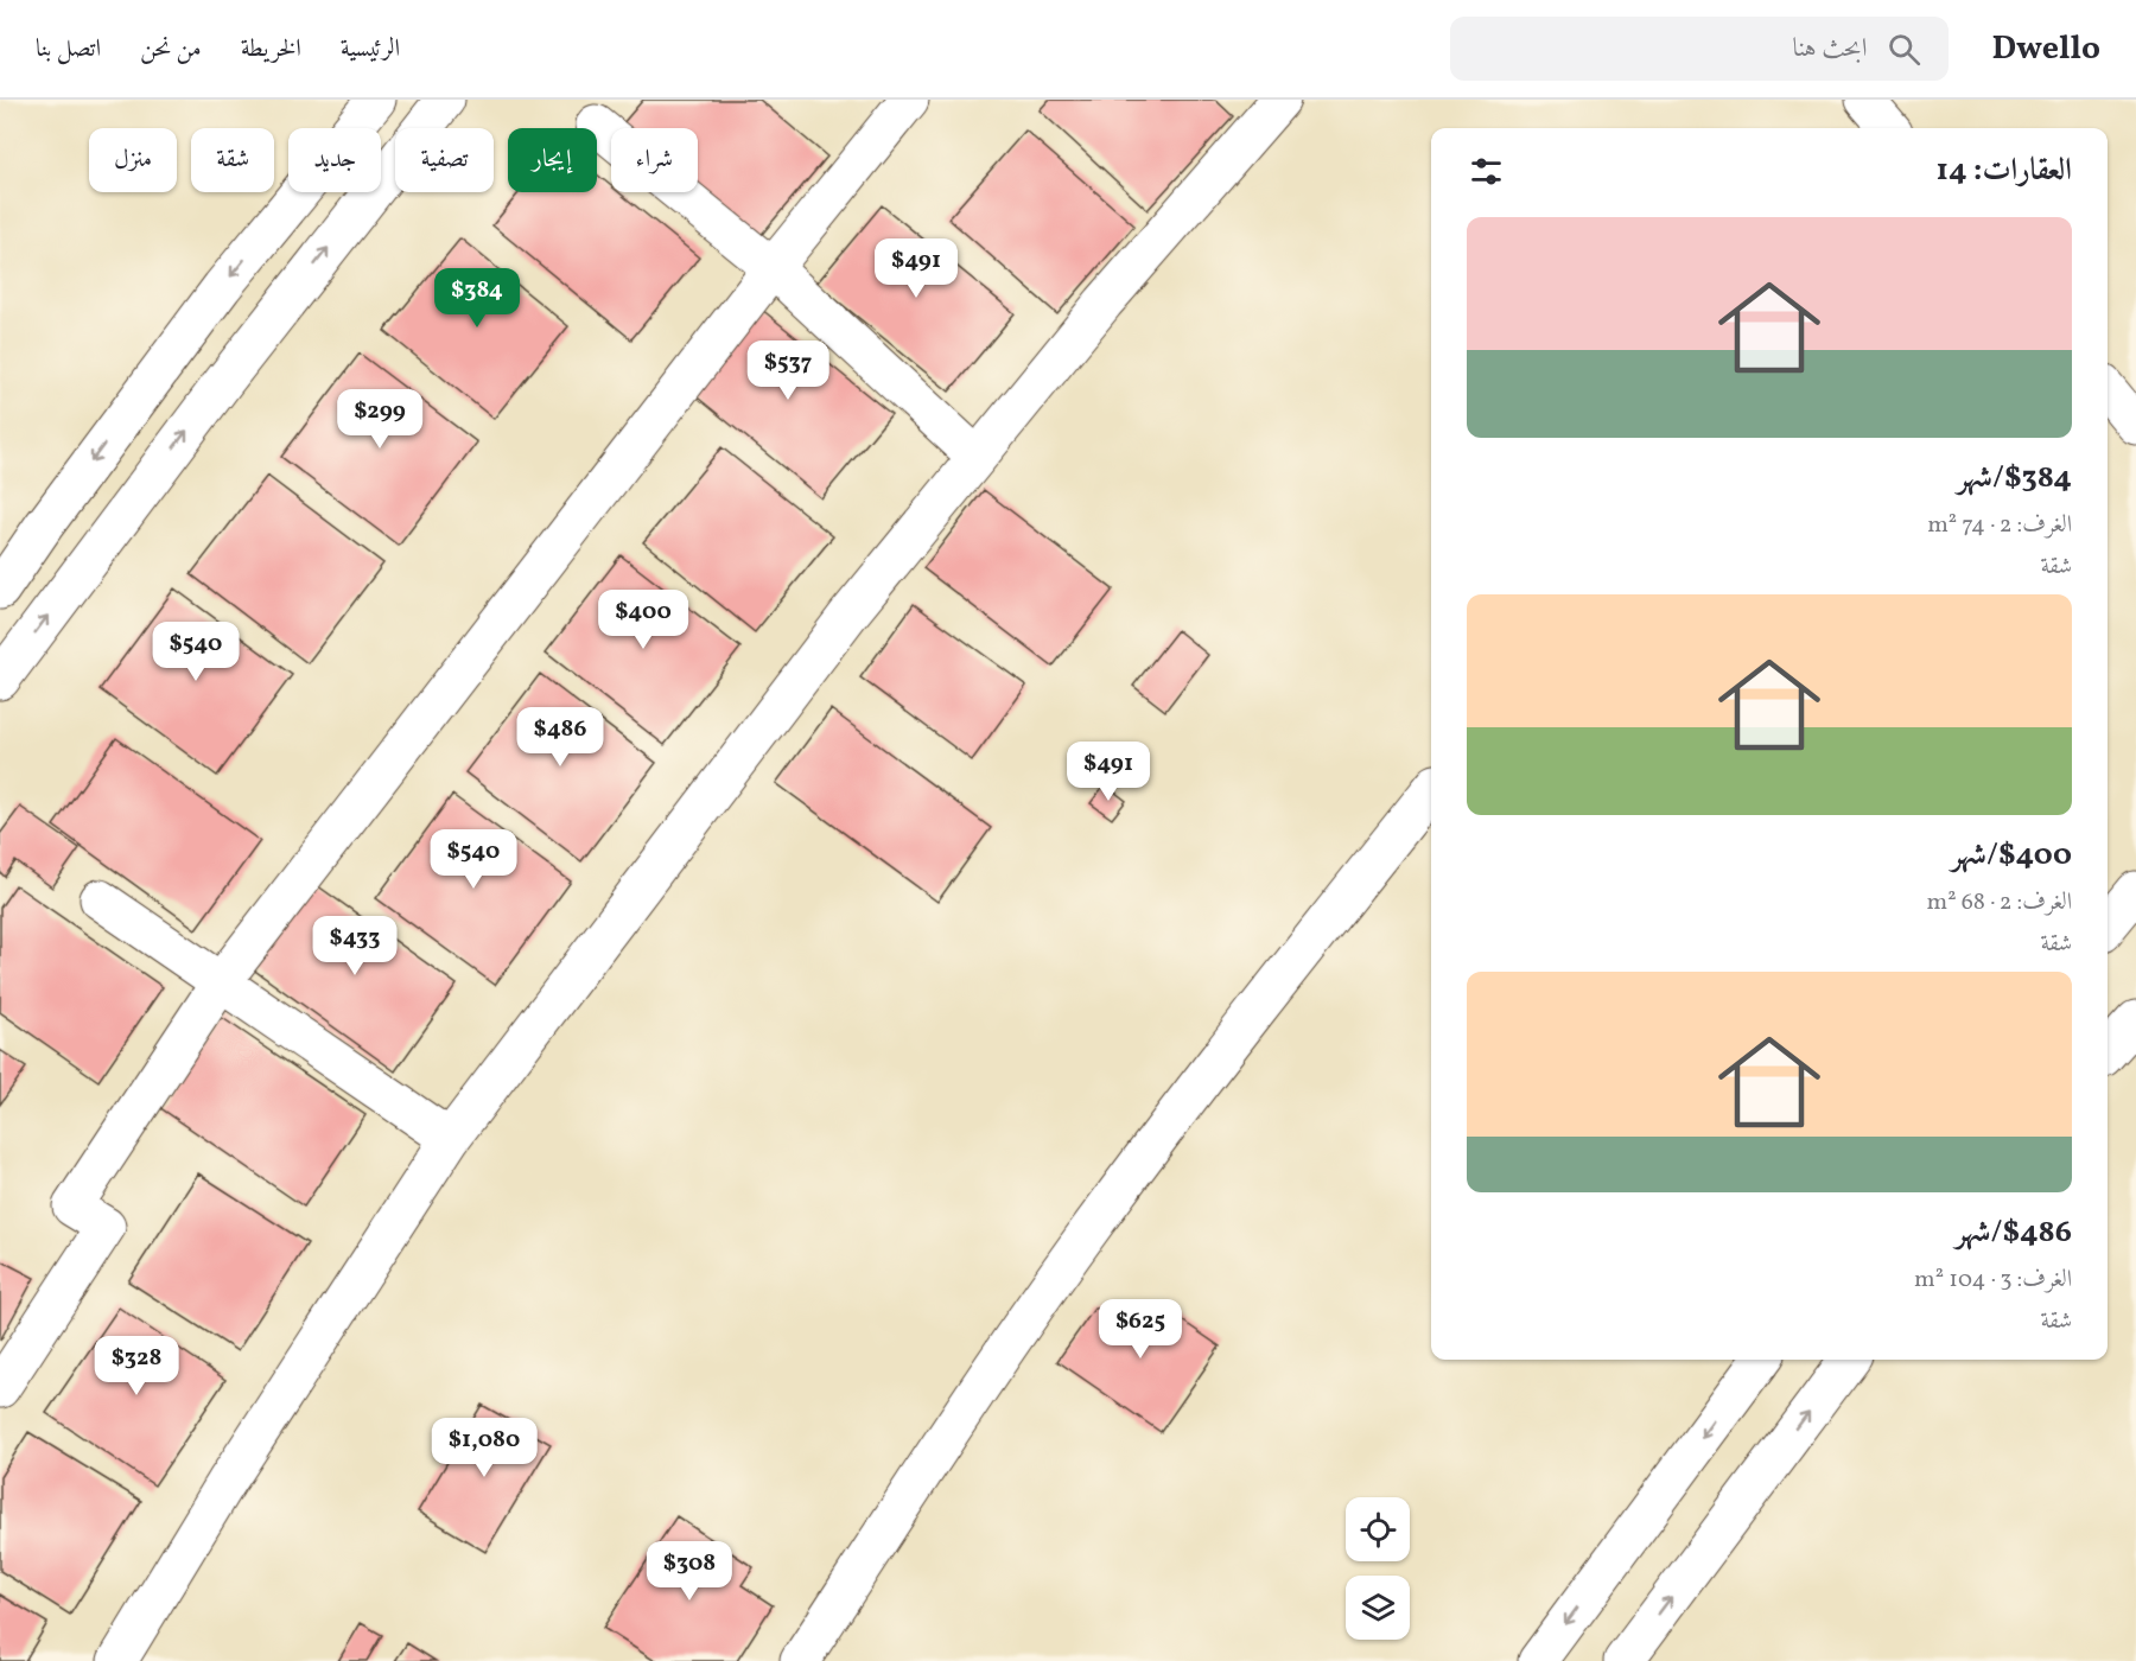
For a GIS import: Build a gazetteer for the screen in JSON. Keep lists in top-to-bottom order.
{
  "page": {
    "header": "Dwello",
    "search": "ابحث هنا",
    "nav": [
      "الرئيسية",
      "الخريطة",
      "من نحن",
      "اتصل بنا"
    ],
    "chip": [
      "شراء",
      "إيجار",
      "تصفية",
      "جديد",
      "شقة",
      "منزل"
    ],
    "heading": "العقارات: 14",
    "list": [
      {
        "name": "$384/شهر",
        "note": "الغرف: 2 · 74 m² · شقة"
      },
      {
        "name": "$400/شهر",
        "note": "الغرف: 2 · 68 m² · شقة"
      },
      {
        "name": "$486/شهر",
        "note": "الغرف: 3 · 104 m² · شقة"
      }
    ],
    "price": [
      "$491",
      "$384",
      "$537",
      "$299",
      "$400",
      "$540",
      "$486",
      "$491",
      "$540",
      "$433",
      "$625",
      "$328",
      "$1,080",
      "$308"
    ]
  }
}
